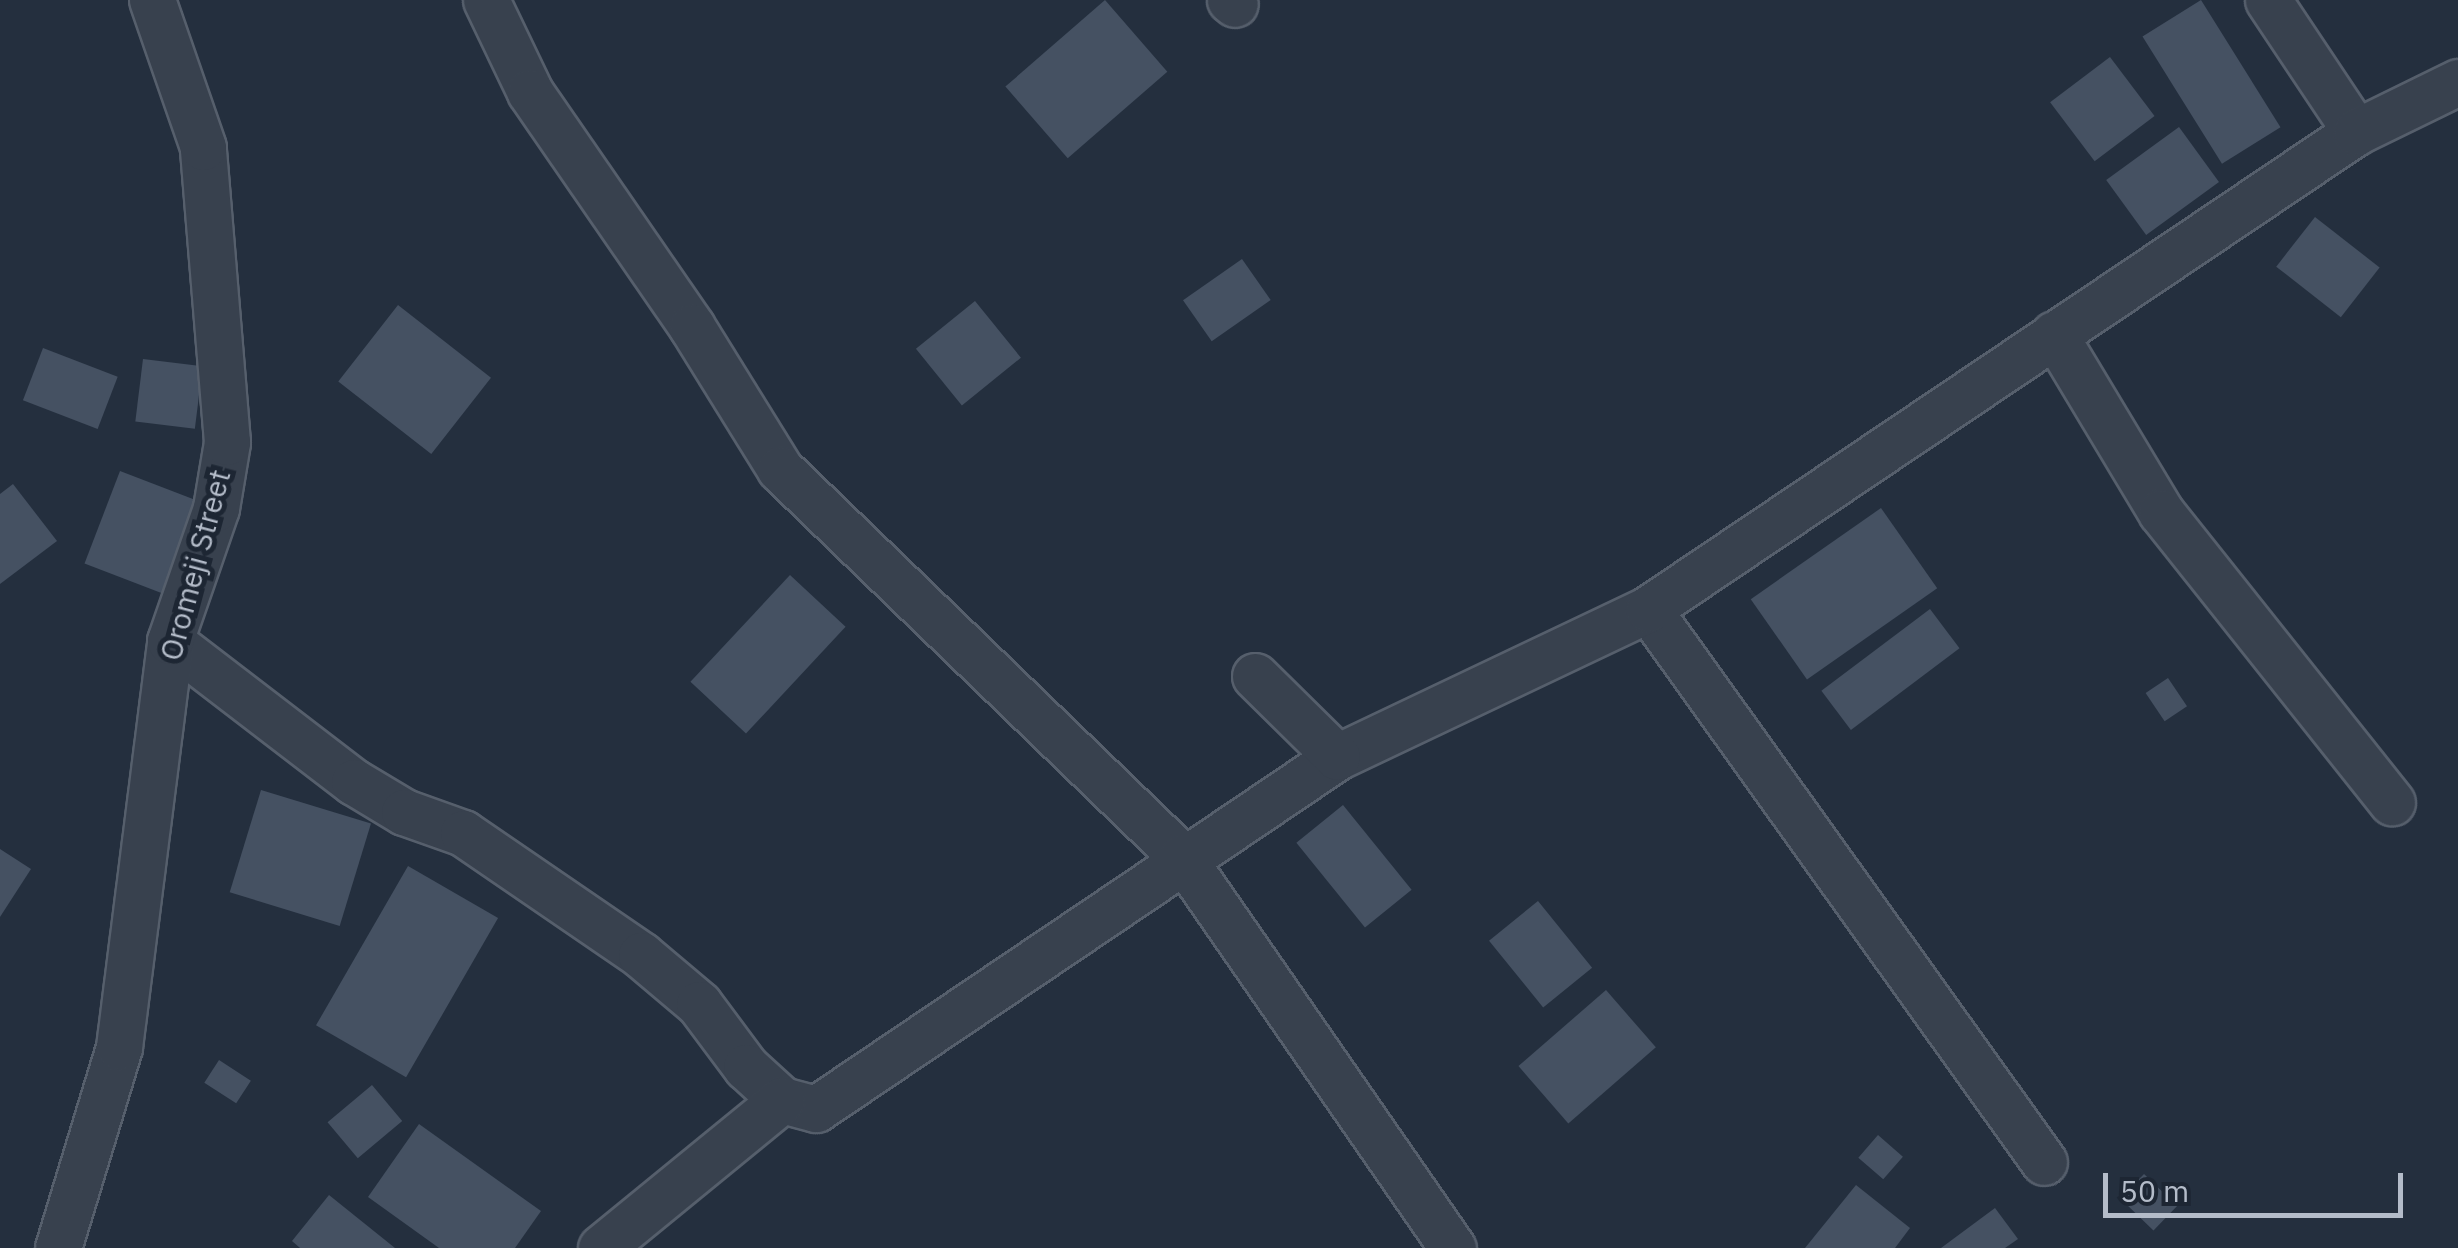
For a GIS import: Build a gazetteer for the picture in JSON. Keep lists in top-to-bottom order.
{
  "streets": {
    "street": ["Oromeji Street"]
  },
  "scale_bar": "50 m"
}
